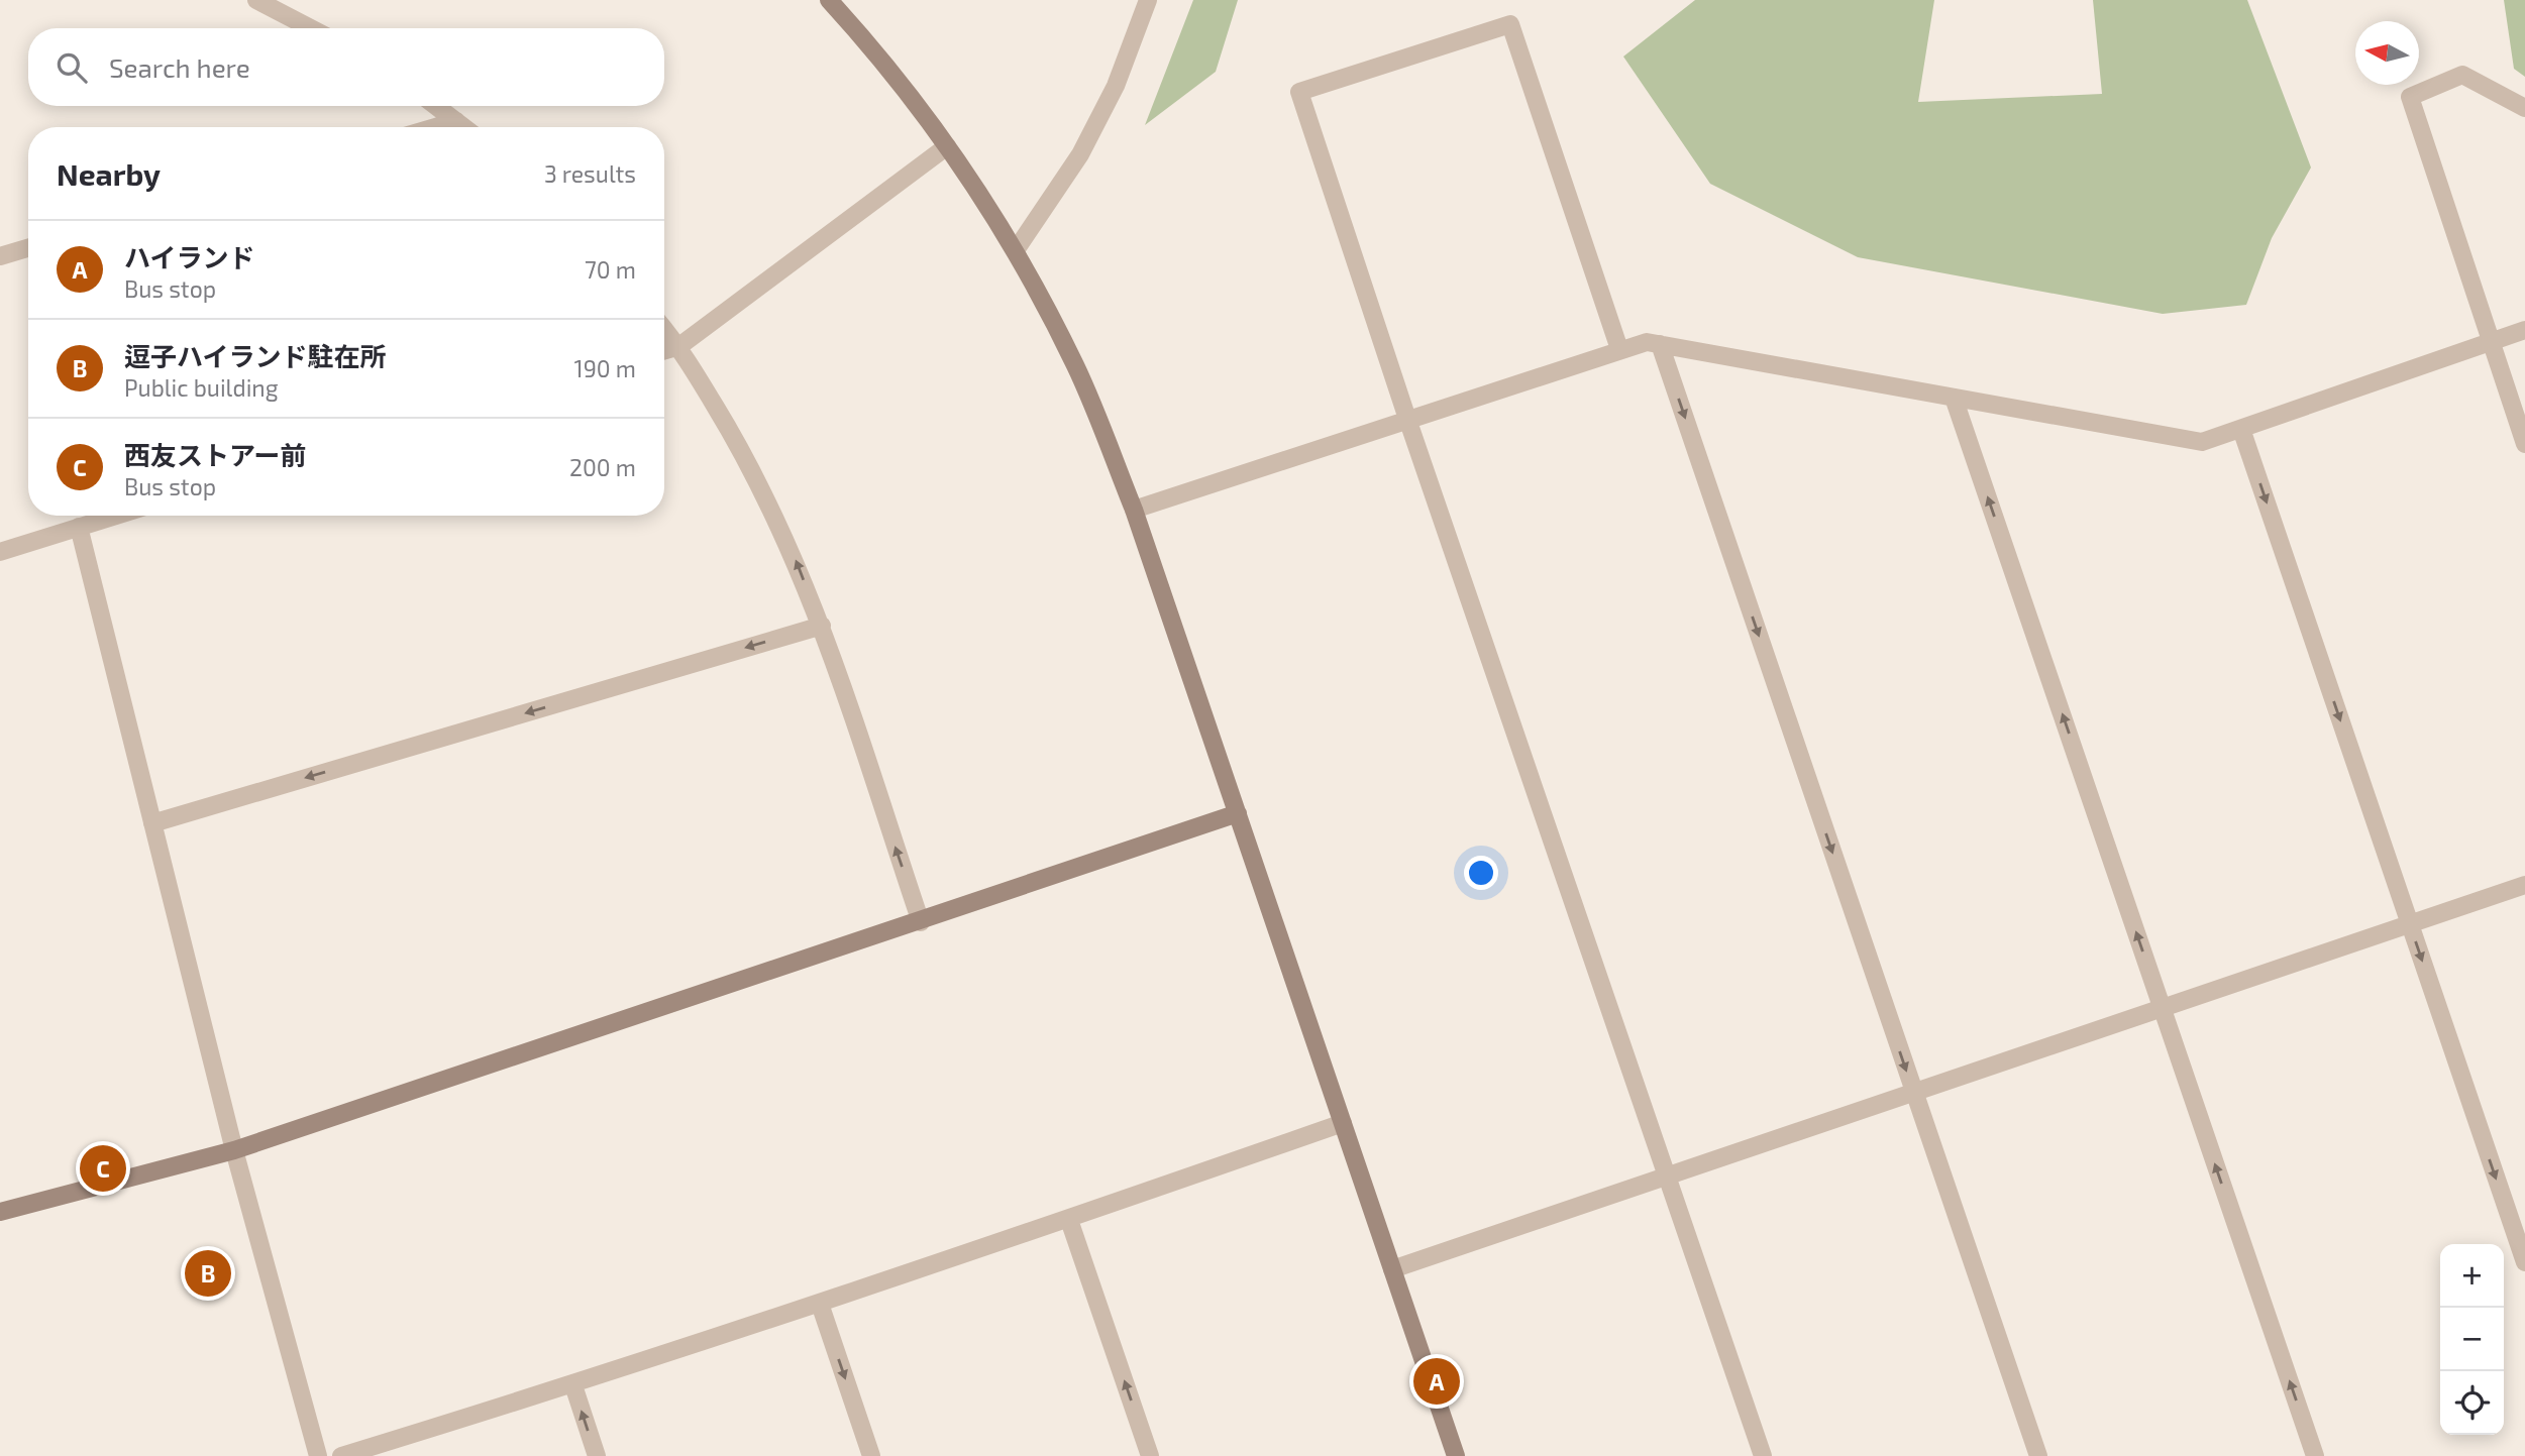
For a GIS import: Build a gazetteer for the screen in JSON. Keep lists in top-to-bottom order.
{
  "north": "left",
  "page": {
    "search": "Search here",
    "heading": ["Nearby", "3 results"],
    "list": [
      {
        "mark": "A",
        "name": "ハイランド",
        "note": "Bus stop",
        "value": "70 m"
      },
      {
        "mark": "B",
        "name": "逗子ハイランド駐在所",
        "note": "Public building",
        "value": "190 m"
      },
      {
        "mark": "C",
        "name": "西友ストアー前",
        "note": "Bus stop",
        "value": "200 m"
      }
    ],
    "pins": ["C", "B", "A"],
    "map_buttons": ["+", "−"]
  }
}
